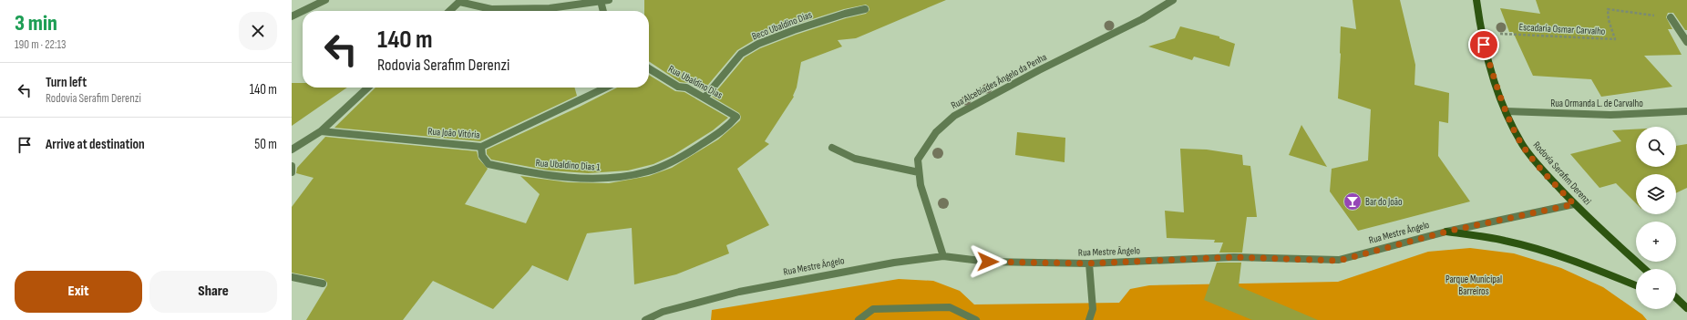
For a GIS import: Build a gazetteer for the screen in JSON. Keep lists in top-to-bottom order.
{
  "streets": {
    "main road": ["Rodovia Serafim Derenzi"],
    "street": [
      "Beco Ubaldino Dias",
      "Rua Alcebiades Ângelo da Penha",
      "Rua Ubaldino Dias",
      "Rua Ormanda L. de Carvalho",
      "Rua João Vitória",
      "Rua Ubaldino Dias 1",
      "Rua Mestre Ângelo"
    ],
    "path": ["Escadaria Osmar Carvalho"]
  },
  "crossings": [
    ["Beco Ubaldino Dias", "Rua Ubaldino Dias"],
    ["Escadaria Osmar Carvalho", "Rodovia Serafim Derenzi"],
    ["Rua Alcebiades Ângelo da Penha", "Rua Mestre Ângelo"],
    ["Rua Ubaldino Dias", "Rua Ubaldino Dias 1"],
    ["Rua Ormanda L. de Carvalho", "Rodovia Serafim Derenzi"],
    ["Rua João Vitória", "Rua Ubaldino Dias 1"],
    ["Rodovia Serafim Derenzi", "Rua Mestre Ângelo"]
  ],
  "parks": ["Parque Municipal Barreiros"],
  "places": {
    "bar": ["Bar do João"]
  },
  "page": {
    "heading": ["3 min", "190 m · 22:13"],
    "turn": ["140 m", "Rodovia Serafim Derenzi"],
    "list": [
      {
        "name": "Turn left",
        "note": "Rodovia Serafim Derenzi",
        "value": "140 m"
      },
      {
        "name": "Arrive at destination",
        "value": "50 m"
      }
    ],
    "map_buttons": ["+", "−"],
    "buttons": ["Exit", "Share"]
  }
}
